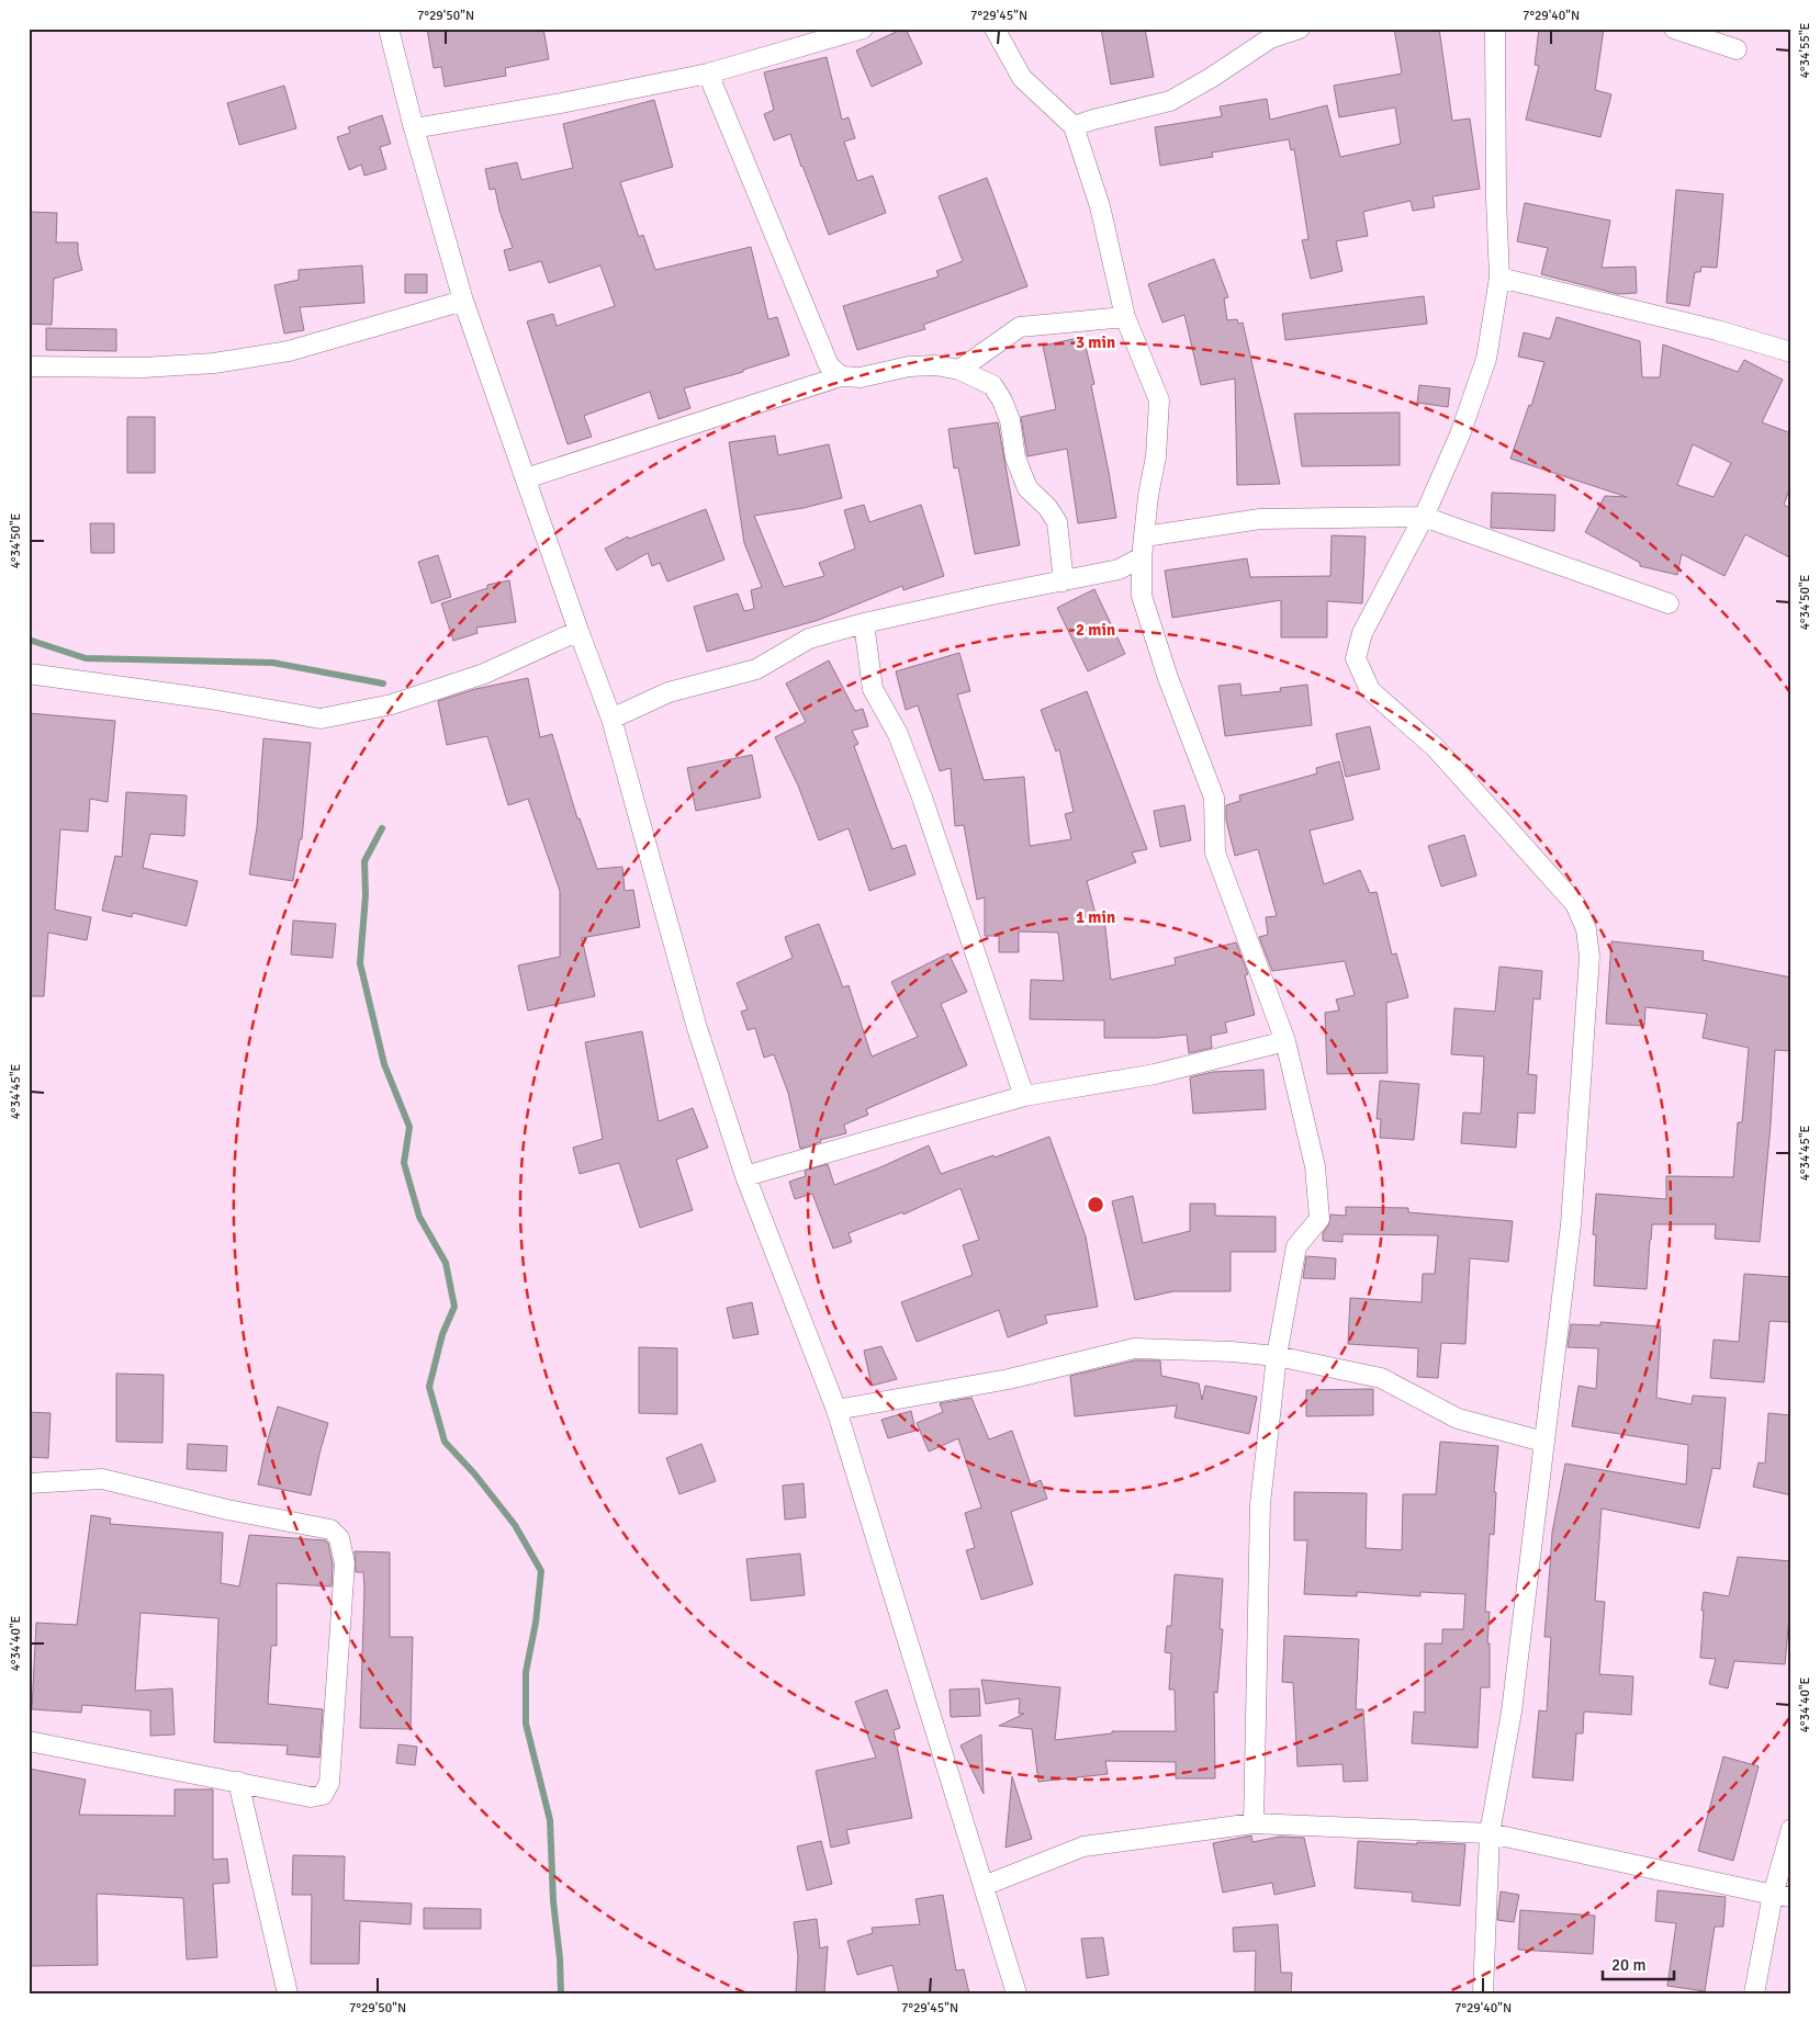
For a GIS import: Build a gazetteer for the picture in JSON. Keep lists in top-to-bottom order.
{
  "scale_bar": "20 m",
  "coordinates": [
    "7°29'50\"N",
    "7°29'45\"N",
    "7°29'40\"N",
    "4°34'55\"E",
    "4°34'50\"E",
    "4°34'45\"E",
    "4°34'40\"E"
  ],
  "rings": ["3 min", "2 min", "1 min"]
}
